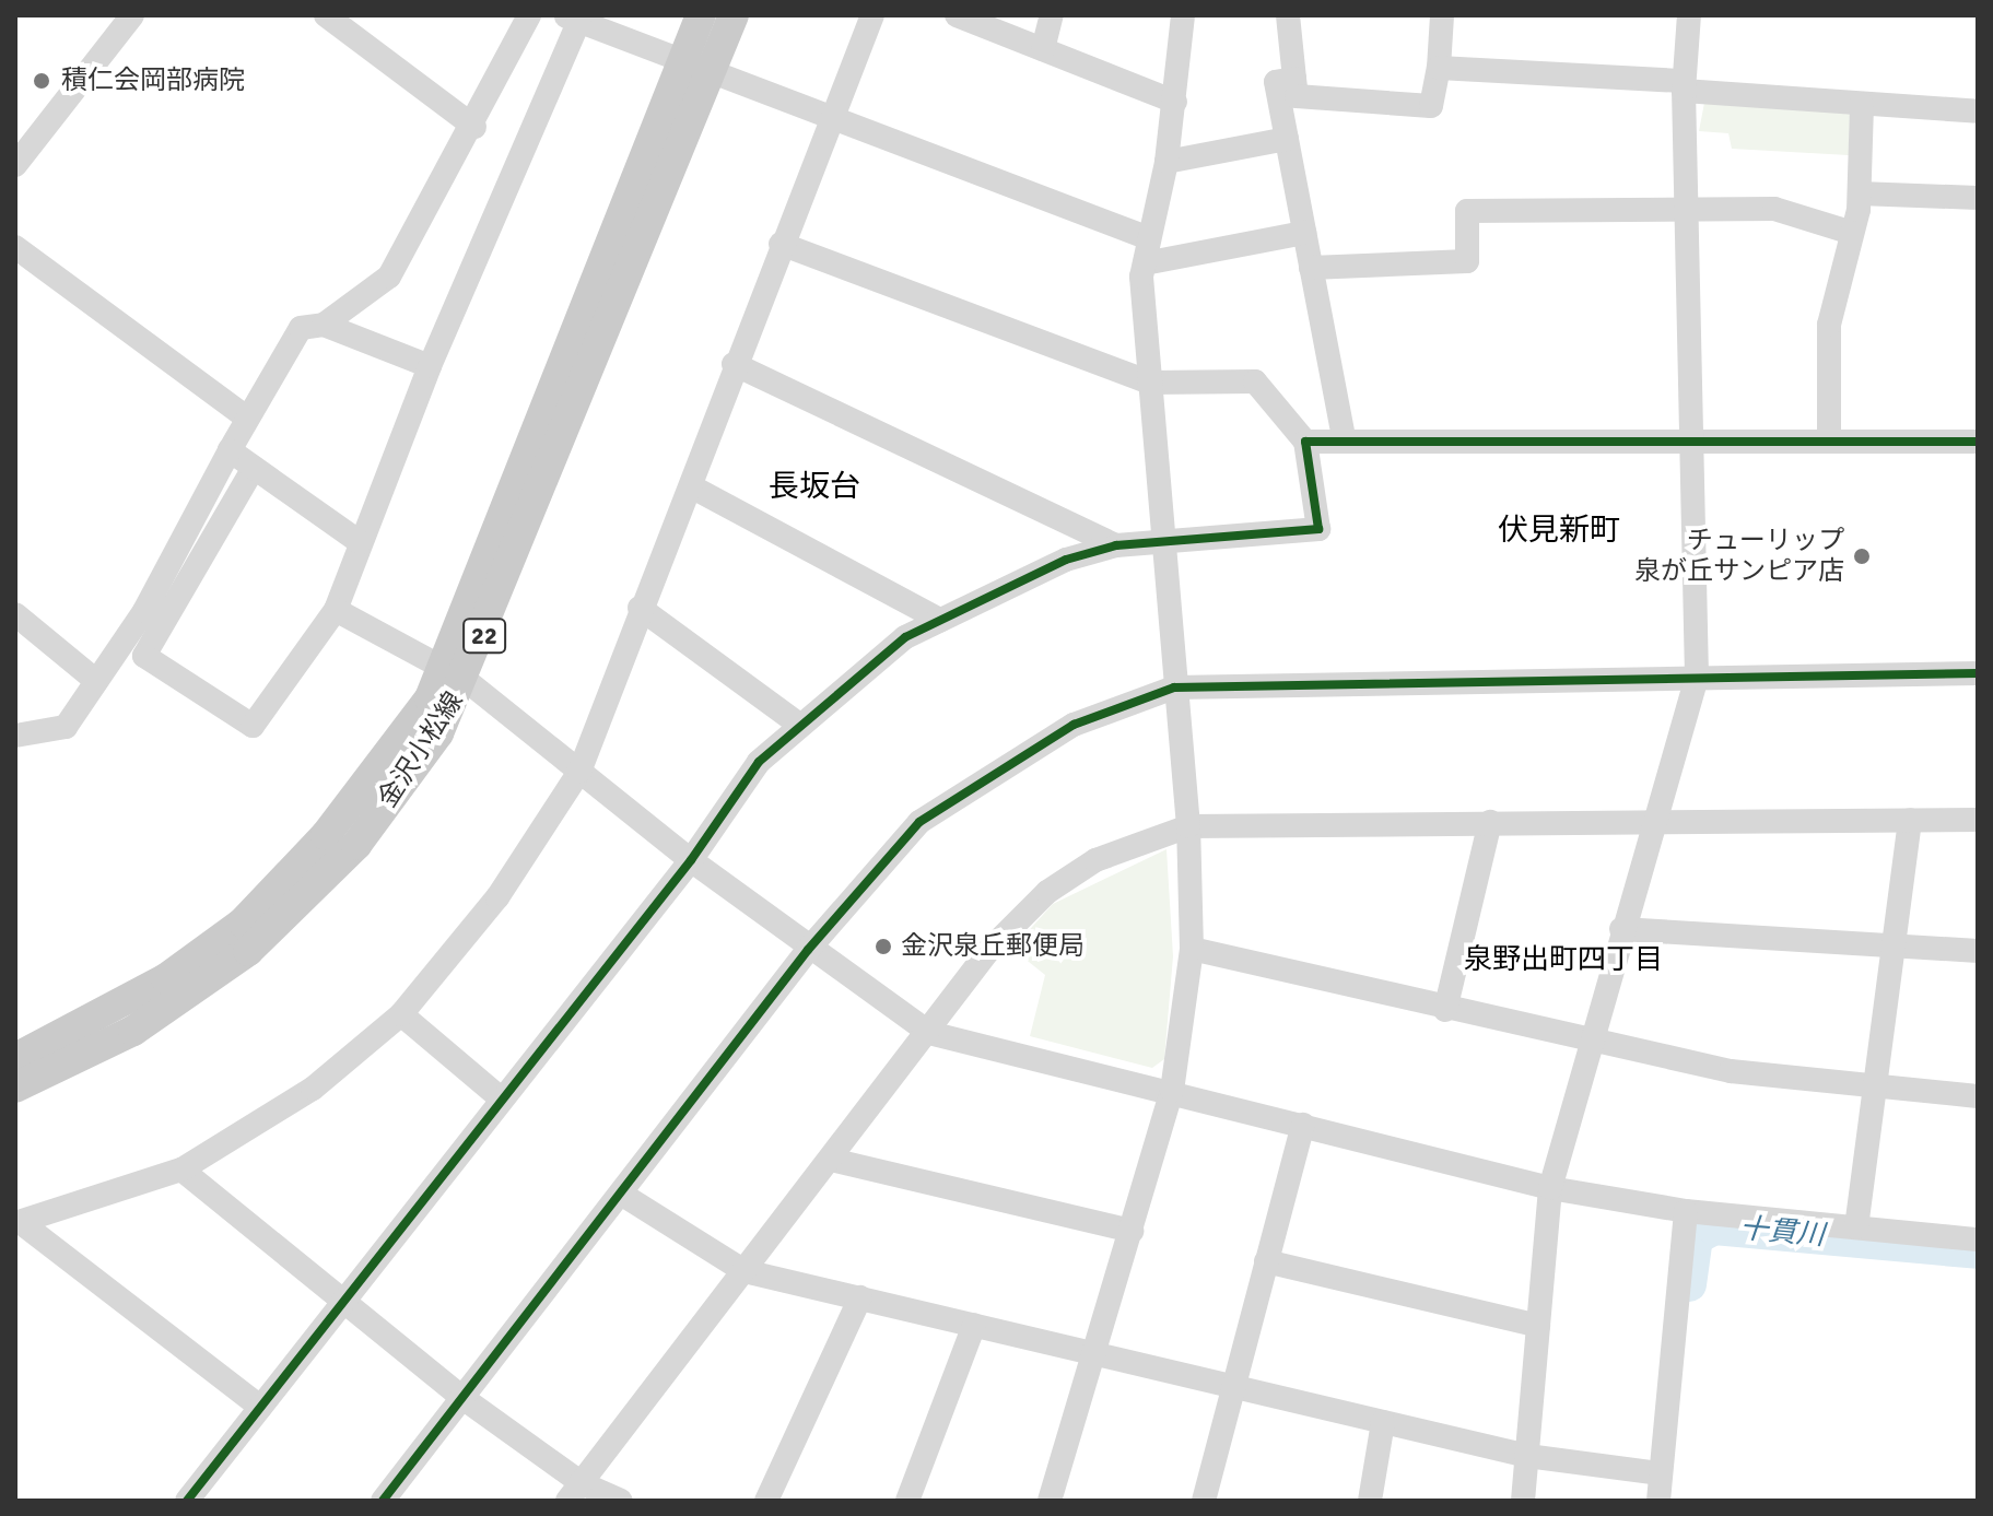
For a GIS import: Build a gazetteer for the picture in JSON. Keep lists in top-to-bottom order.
{
  "streets": {
    "main road": ["22", "金沢小松線"]
  },
  "districts": ["長坂台", "伏見新町", "泉野出町四丁目"],
  "water": ["十貫川"],
  "places": ["積仁会岡部病院", "チューリップ 泉が丘サンピア店", "金沢泉丘郵便局"]
}
